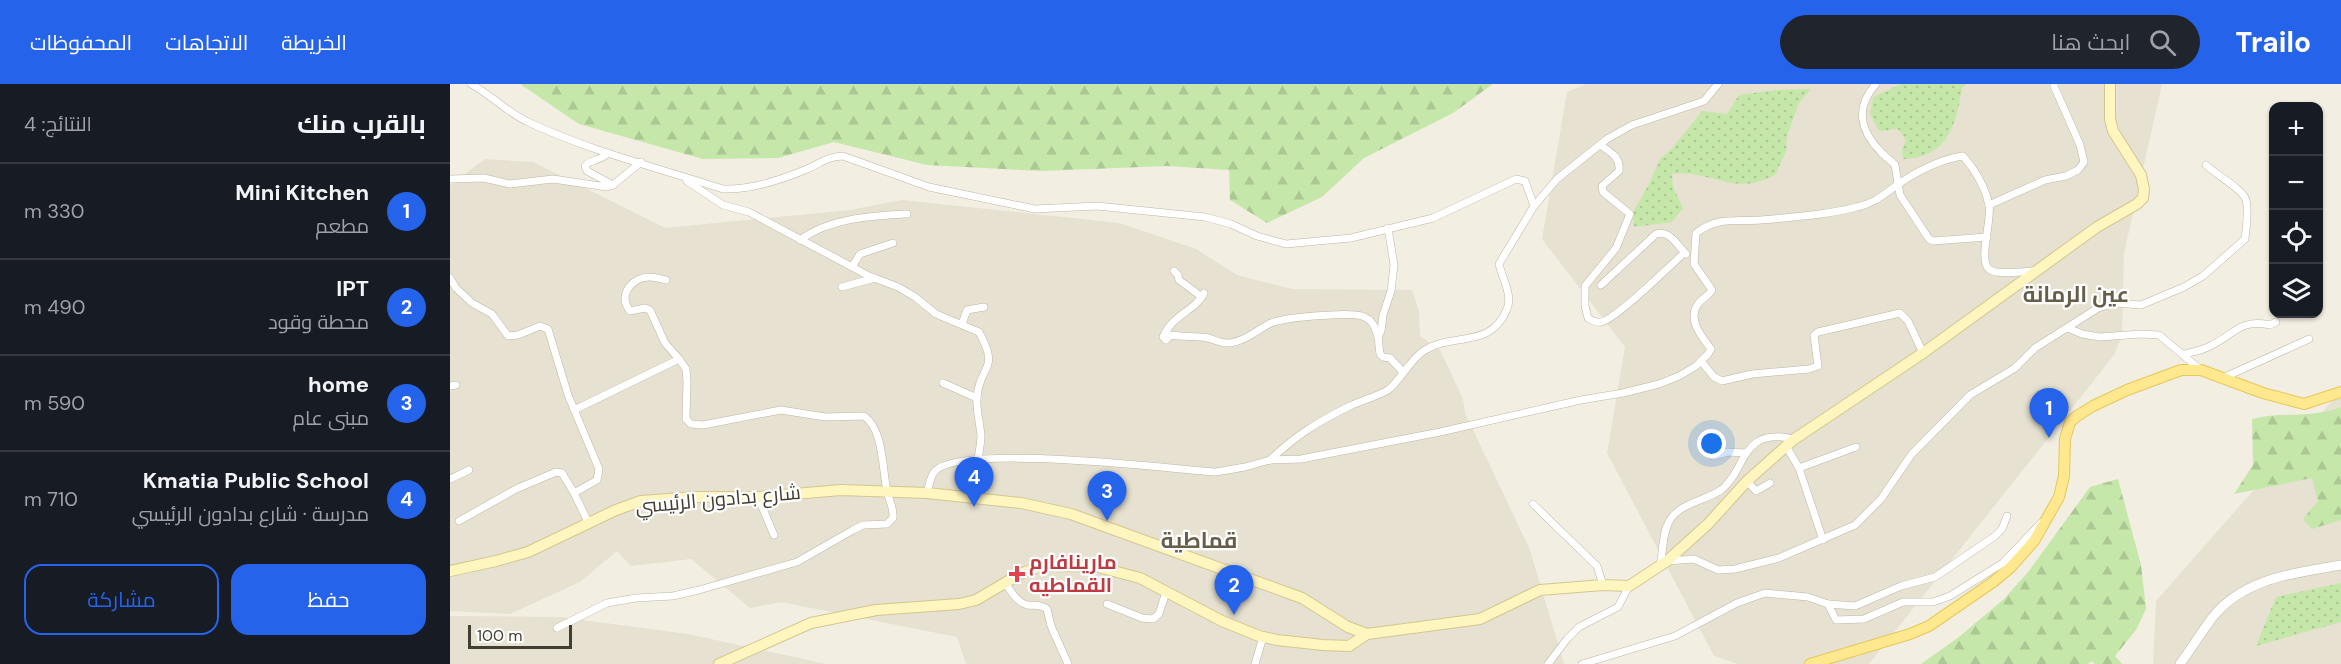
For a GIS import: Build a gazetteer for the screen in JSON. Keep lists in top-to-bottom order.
{
  "streets": {
    "main road": ["شارع بدادون الرئيسي"]
  },
  "districts": ["عين الرمانة", "قماطية"],
  "places": {
    "health": ["مارينافارم القماطيه"]
  },
  "scale_bar": "100 m",
  "page": {
    "header": "Trailo",
    "search": "ابحث هنا",
    "nav": ["الخريطة", "الاتجاهات", "المحفوظات"],
    "heading": ["بالقرب منك", "النتائج: 4"],
    "map_buttons": ["+", "−"],
    "list": [
      {
        "mark": "1",
        "name": "Mini Kitchen",
        "note": "مطعم",
        "value": "330 m"
      },
      {
        "mark": "2",
        "name": "IPT",
        "note": "محطة وقود",
        "value": "490 m"
      },
      {
        "mark": "3",
        "name": "home",
        "note": "مبنى عام",
        "value": "590 m"
      },
      {
        "mark": "4",
        "name": "Kmatia Public School",
        "note": "مدرسة · شارع بدادون الرئيسي",
        "value": "710 m"
      }
    ],
    "pins": [
      "1",
      "4",
      "3",
      "2"
    ],
    "buttons": ["حفظ", "مشاركة"],
    "scale": "100 m"
  }
}
